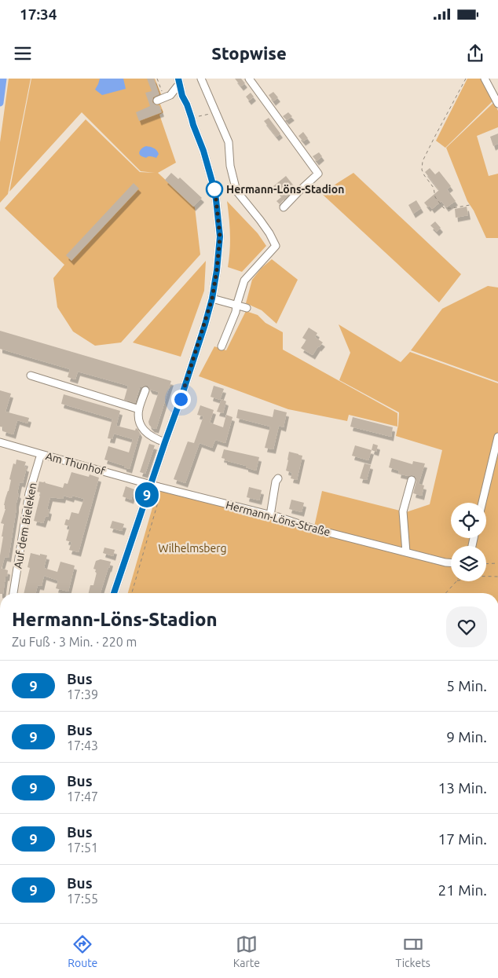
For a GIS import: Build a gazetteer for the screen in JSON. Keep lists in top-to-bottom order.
{
  "streets": {
    "street": ["Am Thunhof", "Hermann-Löns-Straße", "Auf dem Bieleken"]
  },
  "crossings": [
    ["Am Thunhof", "Hermann-Löns-Straße"],
    ["Am Thunhof", "Auf dem Bieleken"]
  ],
  "parks": ["Wilhelmsberg"],
  "places": ["Hermann-Löns-Stadion"],
  "lines": ["bus line 9"],
  "page": {
    "status": "17:34",
    "header": "Stopwise",
    "on_map": "9",
    "heading": ["Hermann-Löns-Stadion", "Zu Fuß · 3 Min. · 220 m"],
    "list": [
      {
        "mark": "9",
        "name": "Bus",
        "note": "17:39",
        "value": "5 Min."
      },
      {
        "mark": "9",
        "name": "Bus",
        "note": "17:43",
        "value": "9 Min."
      },
      {
        "mark": "9",
        "name": "Bus",
        "note": "17:47",
        "value": "13 Min."
      },
      {
        "mark": "9",
        "name": "Bus",
        "note": "17:51",
        "value": "17 Min."
      },
      {
        "mark": "9",
        "name": "Bus",
        "note": "17:55",
        "value": "21 Min."
      }
    ],
    "tabs": ["Route", "Karte", "Tickets"]
  }
}
